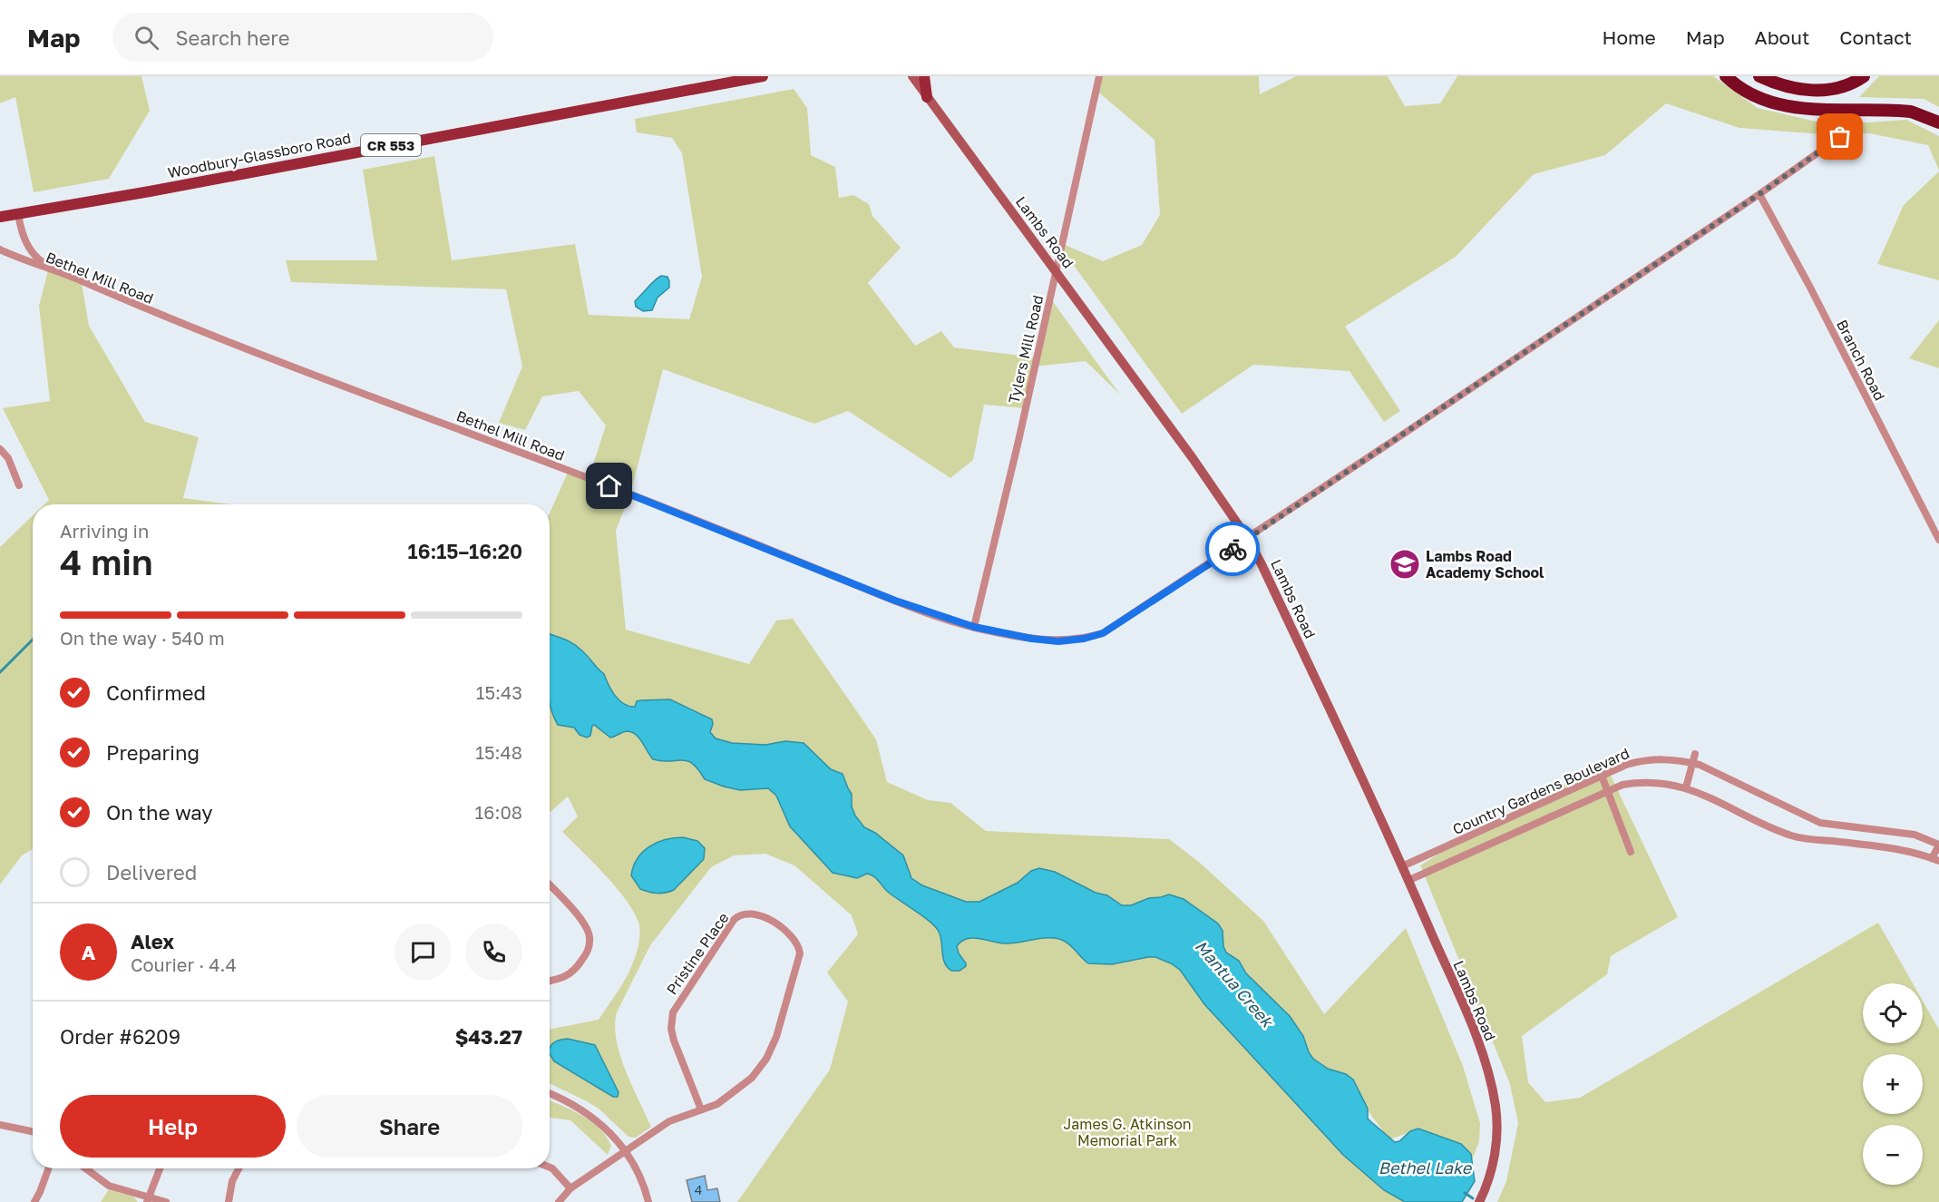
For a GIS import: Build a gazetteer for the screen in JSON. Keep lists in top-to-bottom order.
{
  "streets": {
    "main road": ["CR 553", "Woodbury-Glassboro Road", "Lambs Road"],
    "street": [
      "Bethel Mill Road",
      "Tylers Mill Road",
      "Branch Road",
      "Country Gardens Boulevard",
      "Pristine Place"
    ]
  },
  "crossings": [
    ["CR 553", "Woodbury-Glassboro Road"],
    ["Lambs Road", "Bethel Mill Road"],
    ["Lambs Road", "Tylers Mill Road"],
    ["Lambs Road", "Country Gardens Boulevard"],
    ["Bethel Mill Road", "Tylers Mill Road"],
    ["Bethel Mill Road", "Branch Road"]
  ],
  "water": ["Mantua Creek", "Bethel Lake"],
  "parks": ["James G. Atkinson Memorial Park"],
  "places": {
    "school or university": ["Lambs Road Academy School"]
  },
  "house_numbers": ["4"],
  "page": {
    "header": "Map",
    "search": "Search here",
    "nav": [
      "Home",
      "Map",
      "About",
      "Contact"
    ],
    "heading": ["4 min", "Arriving in", "16:15–16:20"],
    "panel": [
      "Alex",
      "Courier · 4.4",
      "Order #6209",
      "$43.27"
    ],
    "bar": "On the way · 540 m",
    "list": [
      ["Confirmed", "15:43"],
      ["Preparing", "15:48"],
      ["On the way", "16:08"],
      "Delivered"
    ],
    "round": "A",
    "map_buttons": ["+", "−"],
    "buttons": ["Help", "Share"]
  }
}
